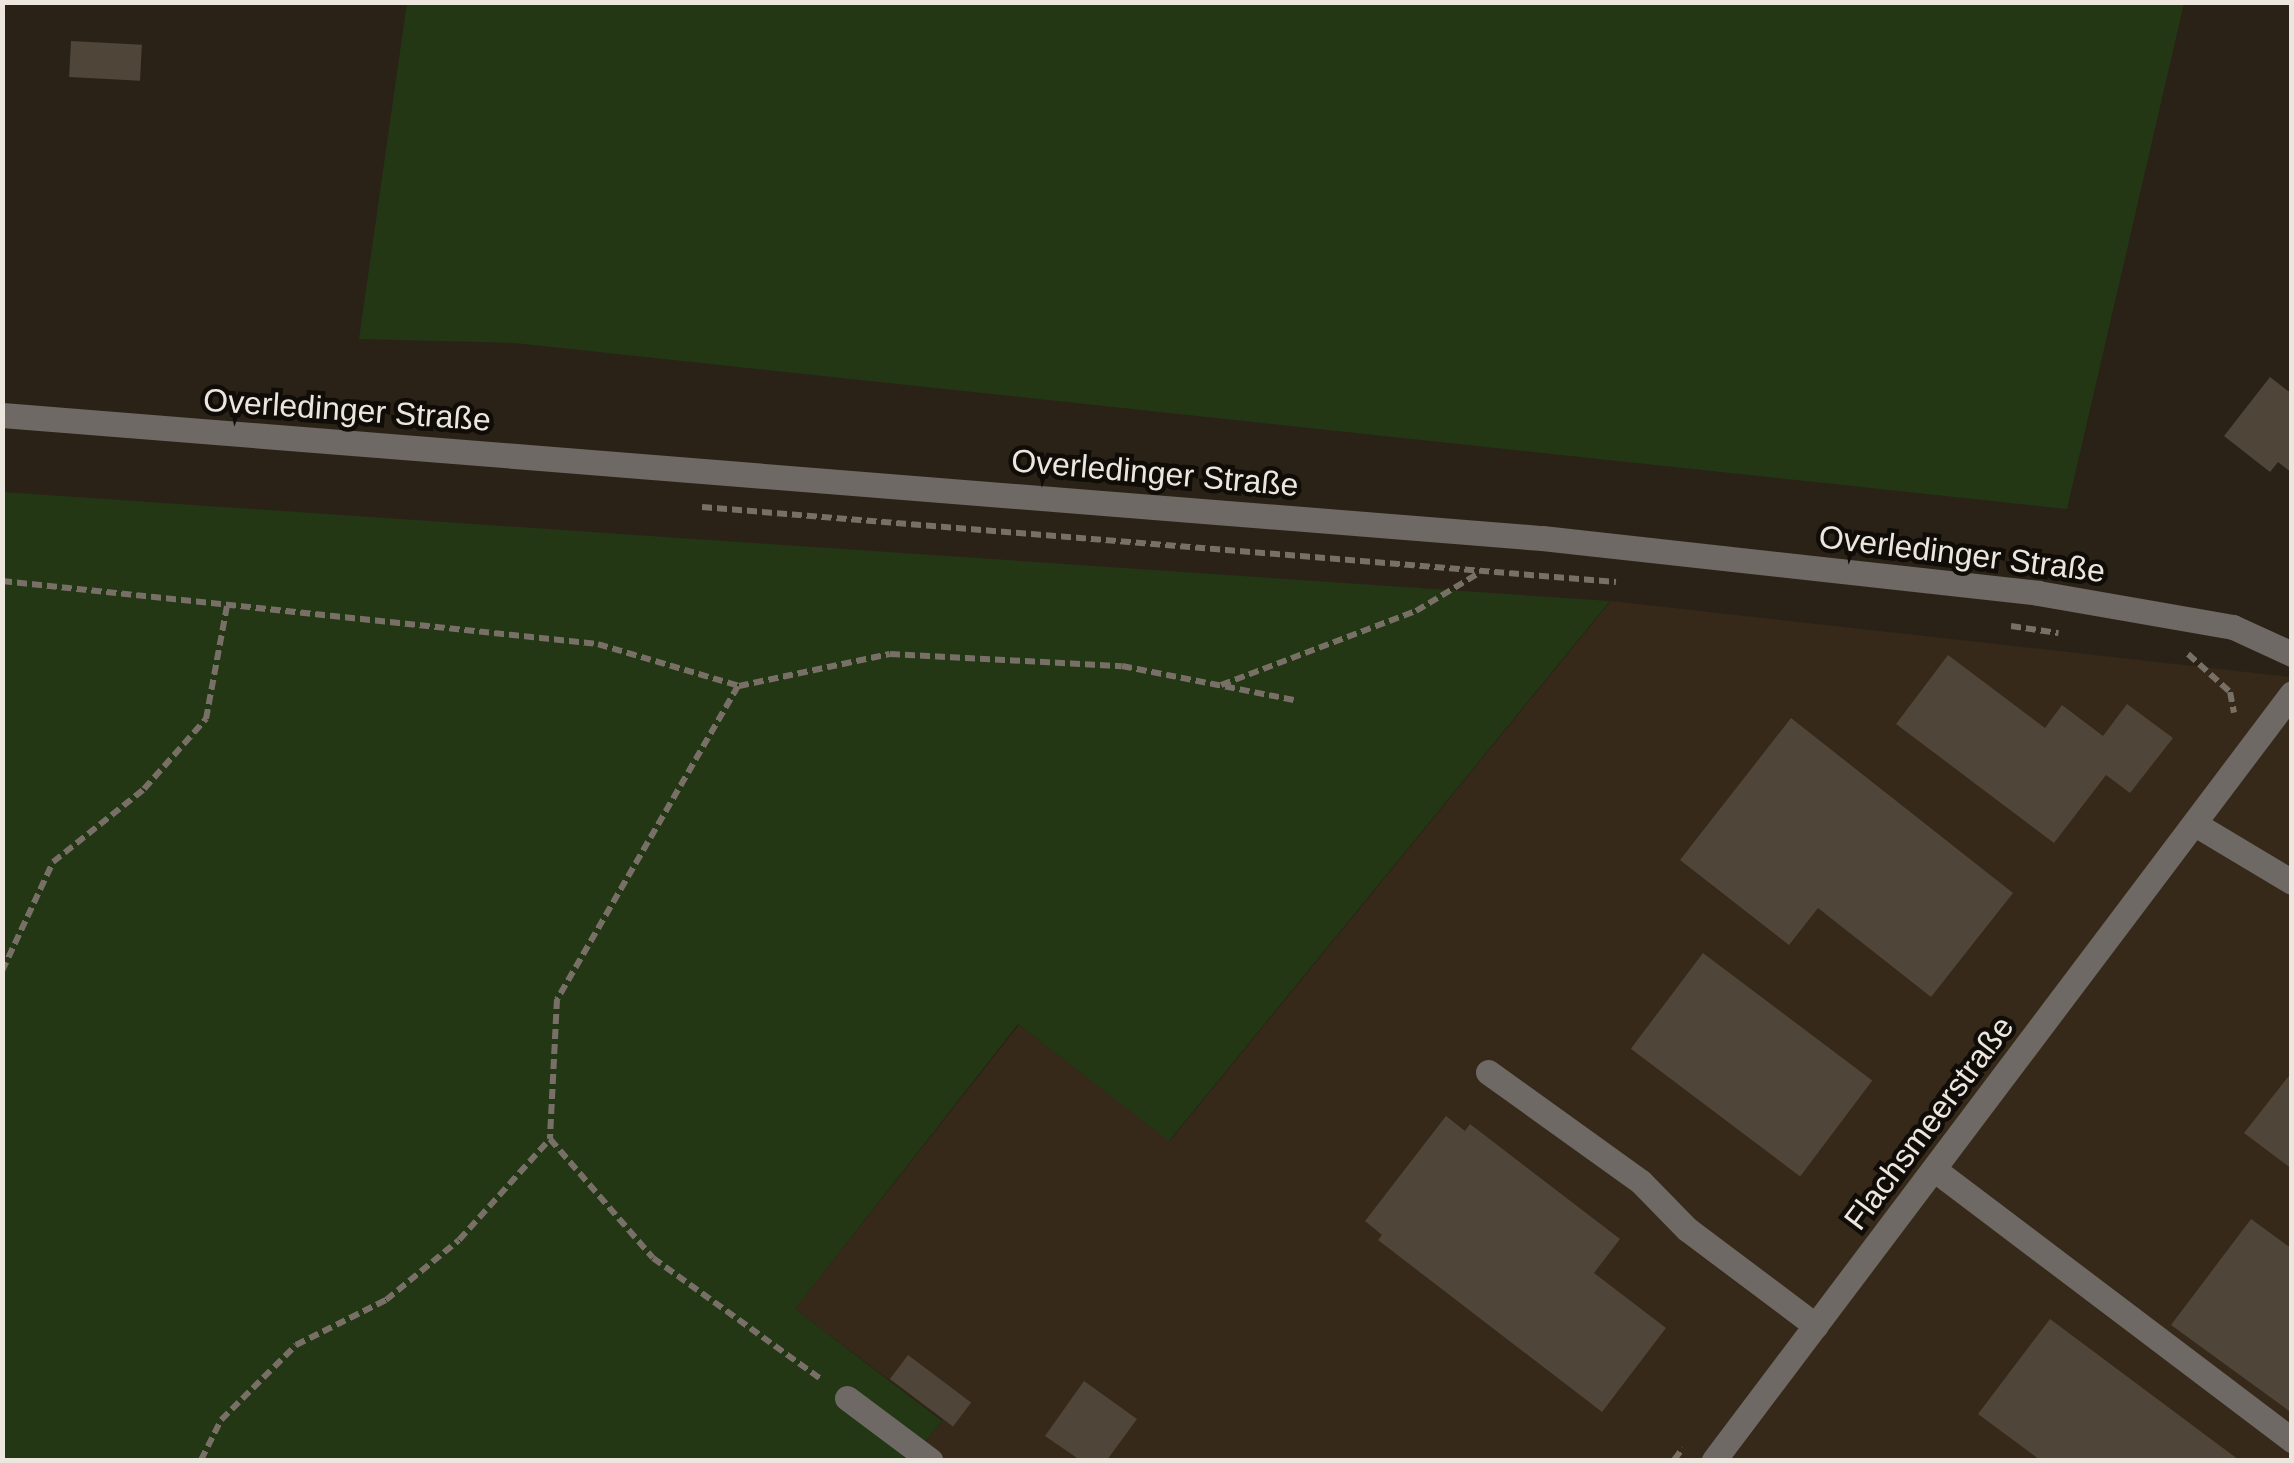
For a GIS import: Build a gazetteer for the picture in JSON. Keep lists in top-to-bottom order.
{
  "streets": {
    "street": ["Overledinger Straße", "Flachsmeerstraße"]
  }
}
